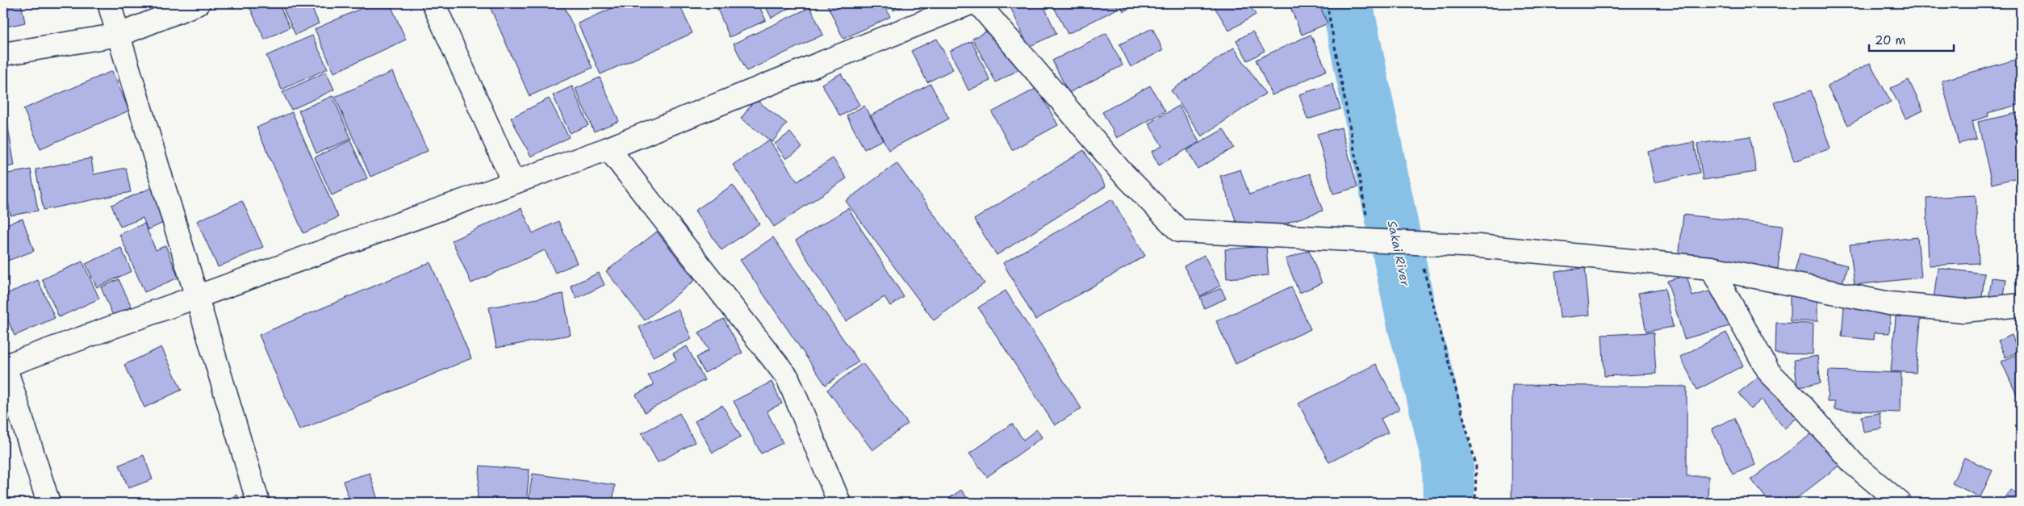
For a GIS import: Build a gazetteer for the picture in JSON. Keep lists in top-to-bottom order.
{
  "water": ["Sakai River"],
  "scale_bar": "20 m"
}
